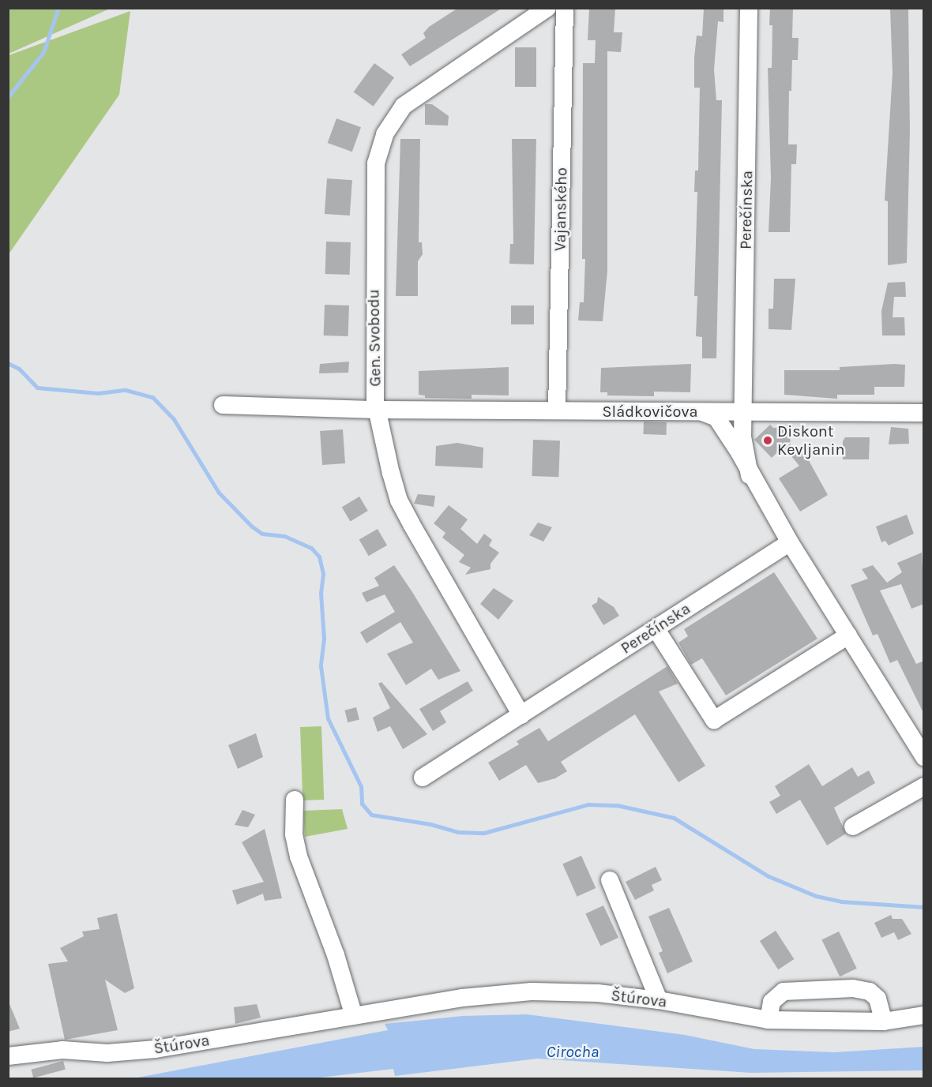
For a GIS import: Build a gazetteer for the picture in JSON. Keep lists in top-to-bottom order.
{
  "streets": {
    "street": [
      "Vajanského",
      "Perečínska",
      "Gen. Svobodu",
      "Sládkovičova",
      "Štúrova"
    ]
  },
  "crossings": [
    ["Vajanského", "Sládkovičova"],
    ["Perečínska", "Gen. Svobodu"],
    ["Perečínska", "Sládkovičova"],
    ["Gen. Svobodu", "Sládkovičova"]
  ],
  "water": ["Cirocha"],
  "places": ["Diskont Kevljanin"]
}
